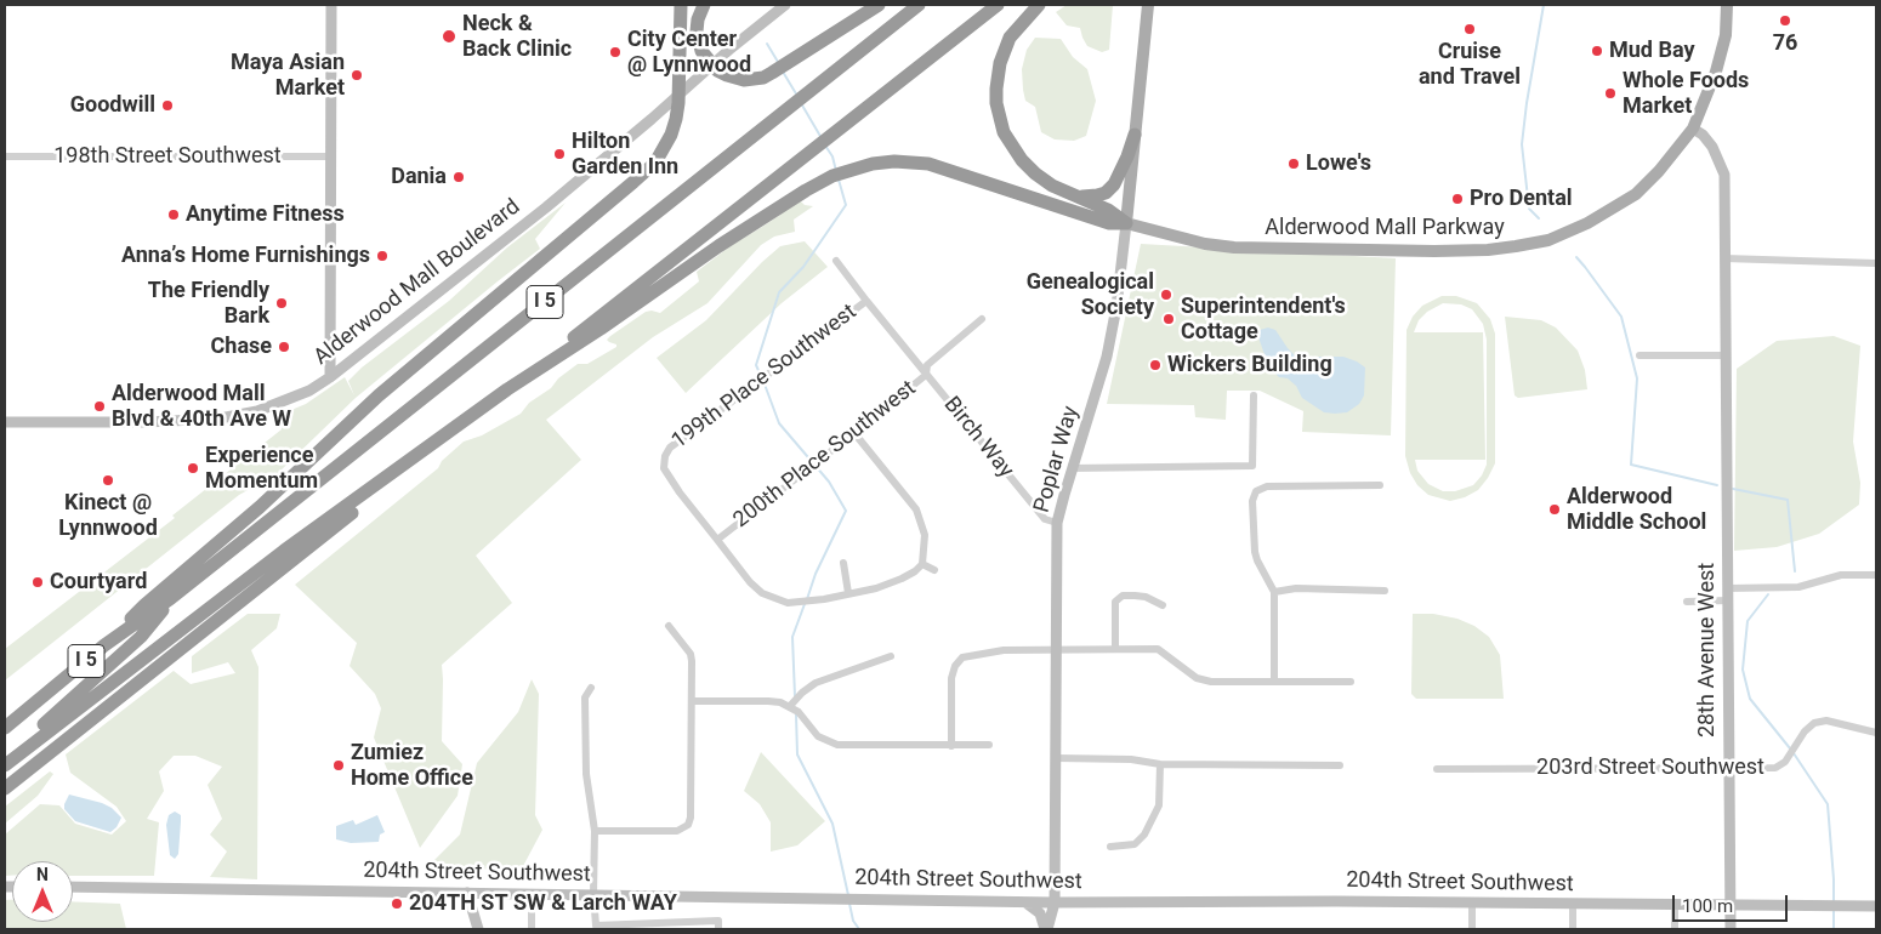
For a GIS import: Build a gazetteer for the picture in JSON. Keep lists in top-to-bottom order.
{
  "streets": {
    "highway": ["I 5"],
    "main road": ["Alderwood Mall Parkway", "Poplar Way"],
    "street": [
      "198th Street Southwest",
      "Alderwood Mall Boulevard",
      "199th Place Southwest",
      "Birch Way",
      "200th Place Southwest",
      "28th Avenue West",
      "203rd Street Southwest",
      "204th Street Southwest"
    ]
  },
  "crossings": [
    ["Alderwood Mall Parkway", "Poplar Way"],
    ["Alderwood Mall Parkway", "28th Avenue West"],
    ["199th Place Southwest", "Birch Way"],
    ["199th Place Southwest", "200th Place Southwest"],
    ["Birch Way", "200th Place Southwest"],
    ["Birch Way", "Poplar Way"],
    ["Poplar Way", "204th Street Southwest"],
    ["28th Avenue West", "203rd Street Southwest"],
    ["28th Avenue West", "204th Street Southwest"]
  ],
  "places": [
    "76",
    "Cruise and Travel",
    "Neck & Back Clinic",
    "Mud Bay",
    "City Center @ Lynnwood",
    "Maya Asian Market",
    "Whole Foods Market",
    "Goodwill",
    "Hilton Garden Inn",
    "Lowe's",
    "Dania",
    "Pro Dental",
    "Anytime Fitness",
    "Anna’s Home Furnishings",
    "Genealogical Society",
    "The Friendly Bark",
    "Superintendent's Cottage",
    "Chase",
    "Wickers Building",
    "Alderwood Mall Blvd & 40th Ave W",
    "Experience Momentum",
    "Kinect @ Lynnwood",
    "Alderwood Middle School",
    "Courtyard",
    "Zumiez Home Office",
    "204TH ST SW & Larch WAY"
  ],
  "scale_bar": "100 m",
  "north": "top"
}
